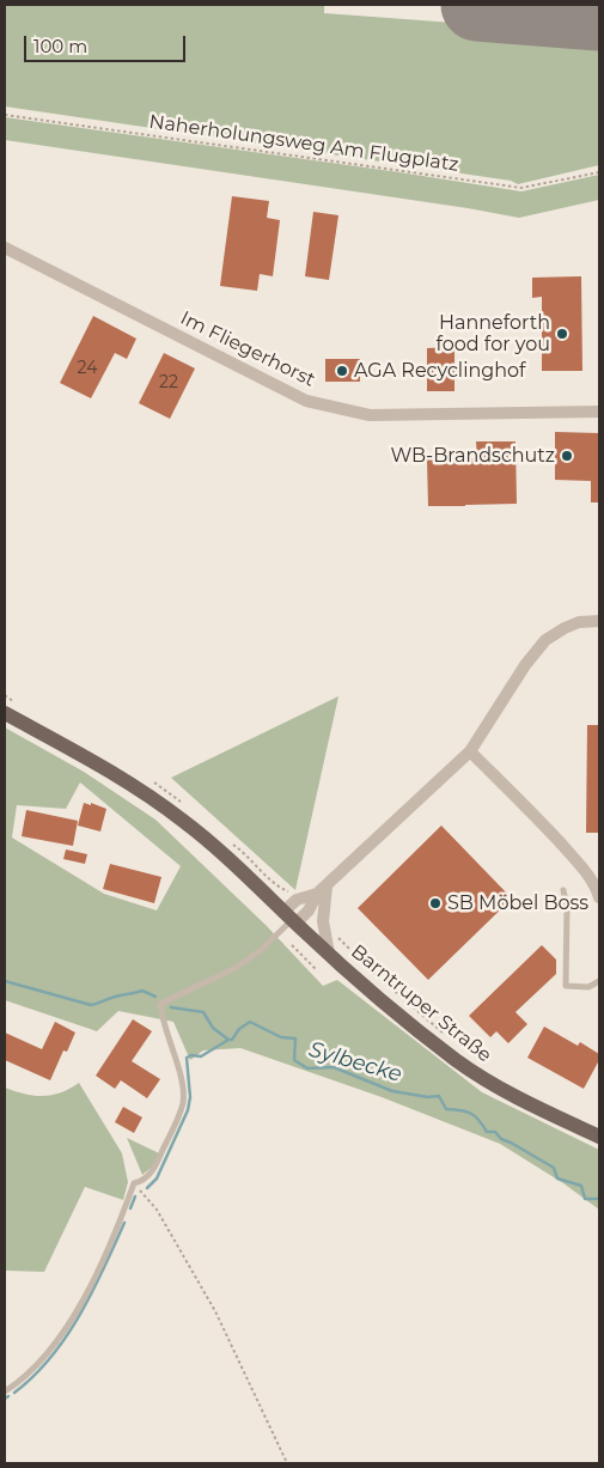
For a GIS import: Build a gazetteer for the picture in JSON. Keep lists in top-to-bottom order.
{
  "streets": {
    "main road": ["Barntruper Straße"],
    "street": ["Im Fliegerhorst"],
    "path": ["Naherholungsweg Am Flugplatz"]
  },
  "water": ["Sylbecke"],
  "places": [
    "Hanneforth food for you",
    "AGA Recyclinghof",
    "WB-Brandschutz",
    "SB Möbel Boss"
  ],
  "house_numbers": ["24", "22"],
  "scale_bar": "100 m"
}
